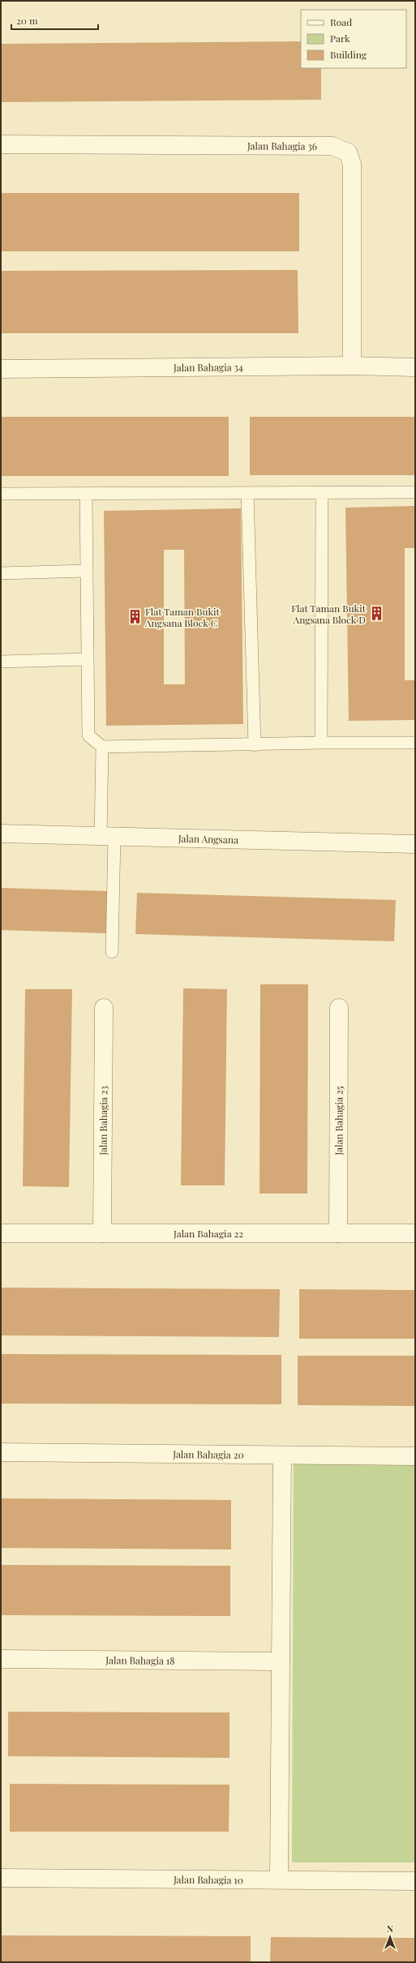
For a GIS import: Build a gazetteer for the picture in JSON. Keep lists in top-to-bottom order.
{
  "streets": {
    "street": [
      "Jalan Bahagia 36",
      "Jalan Bahagia 34",
      "Jalan Angsana",
      "Jalan Bahagia 23",
      "Jalan Bahagia 25",
      "Jalan Bahagia 22",
      "Jalan Bahagia 20",
      "Jalan Bahagia 18",
      "Jalan Bahagia 10"
    ]
  },
  "crossings": [
    ["Jalan Bahagia 36", "Jalan Bahagia 34"],
    ["Jalan Bahagia 23", "Jalan Bahagia 22"],
    ["Jalan Bahagia 25", "Jalan Bahagia 22"]
  ],
  "places": {
    "building": ["Flat Taman Bukit Angsana Block D", "Flat Taman Bukit Angsana Block C"]
  },
  "legend": ["Road", "Park", "Building"],
  "scale_bar": "20 m",
  "north": "top"
}
